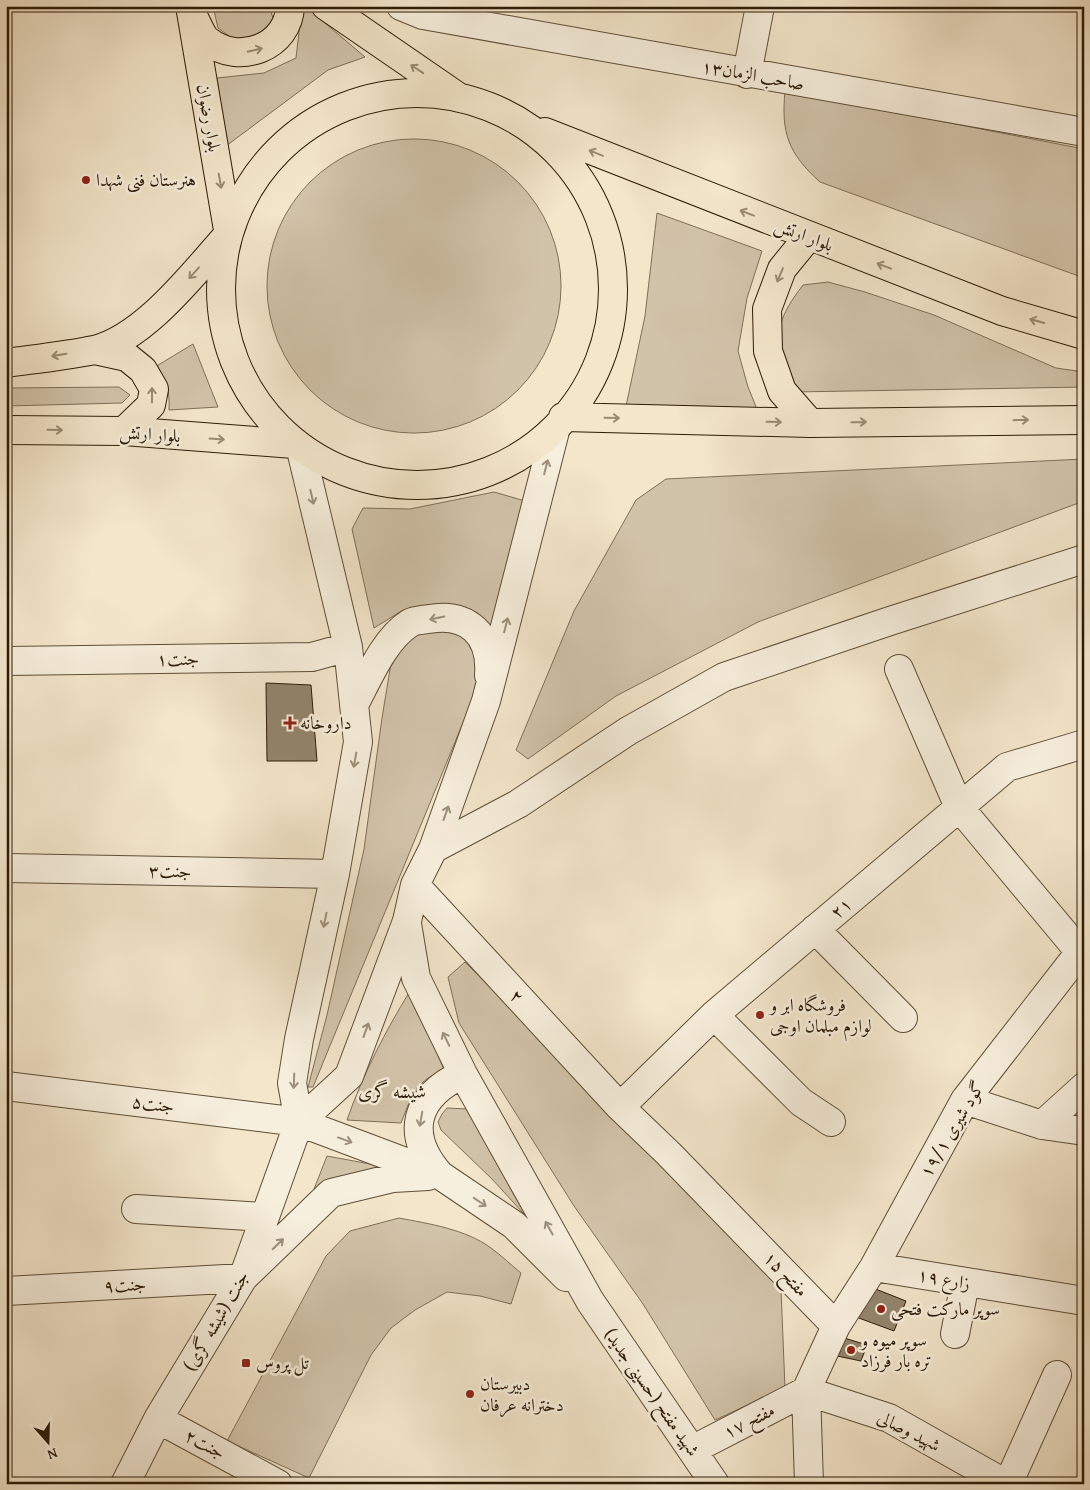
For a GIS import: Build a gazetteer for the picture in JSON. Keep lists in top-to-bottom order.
{
  "streets": {
    "main road": ["بلوار رضوان", "بلوار ارتش"],
    "street": [
      "صاحب الزمان۱۳",
      "جنت۱",
      "جنت۳",
      "۲۱",
      "۲",
      "جنت۵",
      "۱۹/۱ گود شیری",
      "مفتح ۱۵",
      "۱۹ زارع",
      "جنت۹",
      "جنت (شیشه گری)",
      "شهید مفتح (حسینی جدید)",
      "مفتح ۱۷",
      "شهید وصالی",
      "جنت۲"
    ]
  },
  "crossings": [
    ["۲۱", "۲"],
    ["۲۱", "مفتح ۱۵"],
    ["۲", "مفتح ۱۵"],
    ["جنت۵", "جنت (شیشه گری)"],
    ["۱۹/۱ گود شیری", "۱۹ زارع"],
    ["جنت۹", "جنت (شیشه گری)"],
    ["جنت (شیشه گری)", "جنت۲"],
    ["شهید مفتح (حسینی جدید)", "مفتح ۱۷"],
    ["مفتح ۱۷", "شهید وصالی"]
  ],
  "one_way": ["بلوار رضوان"],
  "districts": ["شیشه گری"],
  "places": {
    "other": [
      "هنرستان فنی شهدا",
      "فروشگاه ابر و لوازم مبلمان اوجی",
      "سوپر مارکت فتحی",
      "سوپر میوه و تره بار فرزاد",
      "دبیرستان دخترانه عرفان"
    ],
    "health": ["داروخانه"],
    "transit": ["تل پروس"]
  },
  "north": "bottom"
}
